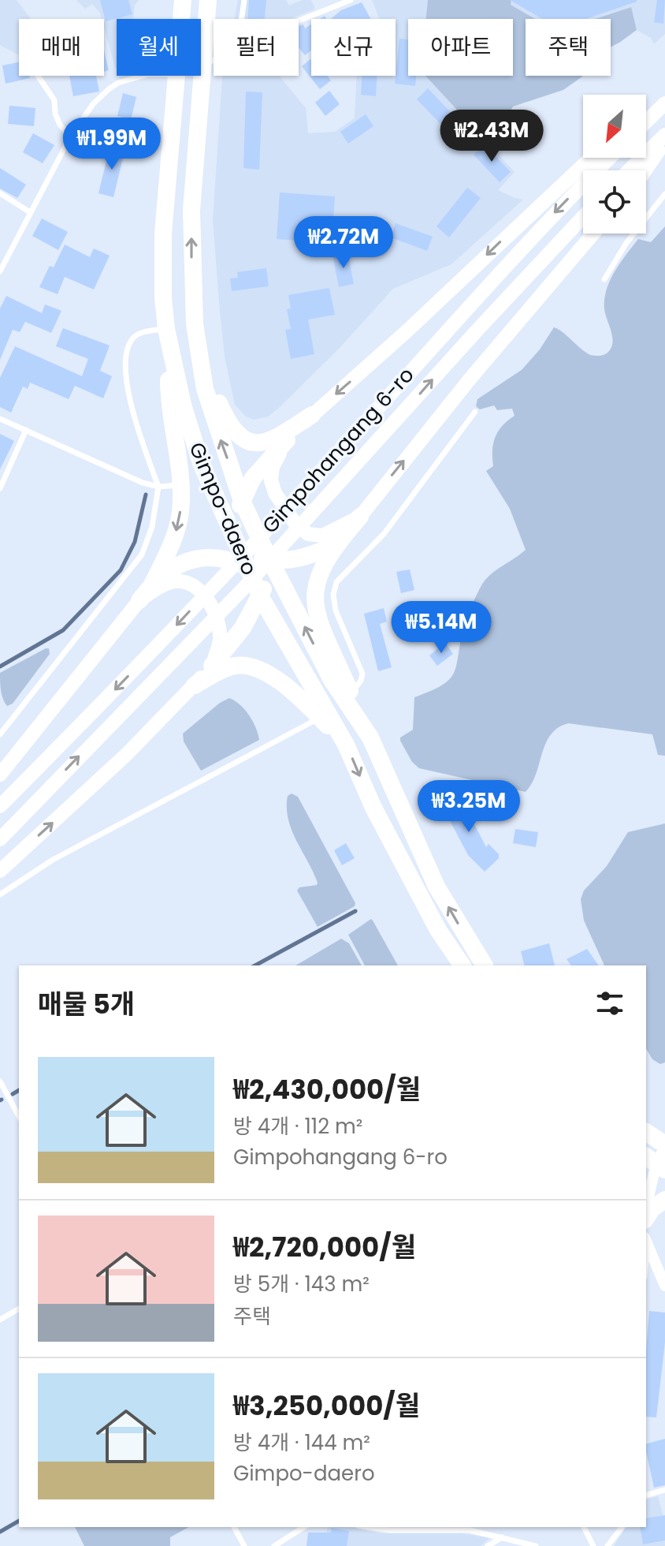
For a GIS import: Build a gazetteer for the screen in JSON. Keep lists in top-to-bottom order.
{
  "streets": {
    "main road": ["Gimpo-daero"],
    "street": ["Gimpohangang 6-ro"]
  },
  "north": "bottom left",
  "page": {
    "chip": [
      "매매",
      "월세",
      "필터",
      "신규",
      "아파트",
      "주택"
    ],
    "price": [
      "₩2.43M",
      "₩1.99M",
      "₩2.72M",
      "₩5.14M",
      "₩3.25M"
    ],
    "heading": "매물 5개",
    "list": [
      {
        "name": "₩2,430,000/월",
        "note": "방 4개 · 112 m² · Gimpohangang 6-ro"
      },
      {
        "name": "₩2,720,000/월",
        "note": "방 5개 · 143 m² · 주택"
      },
      {
        "name": "₩3,250,000/월",
        "note": "방 4개 · 144 m² · Gimpo-daero"
      }
    ]
  }
}
